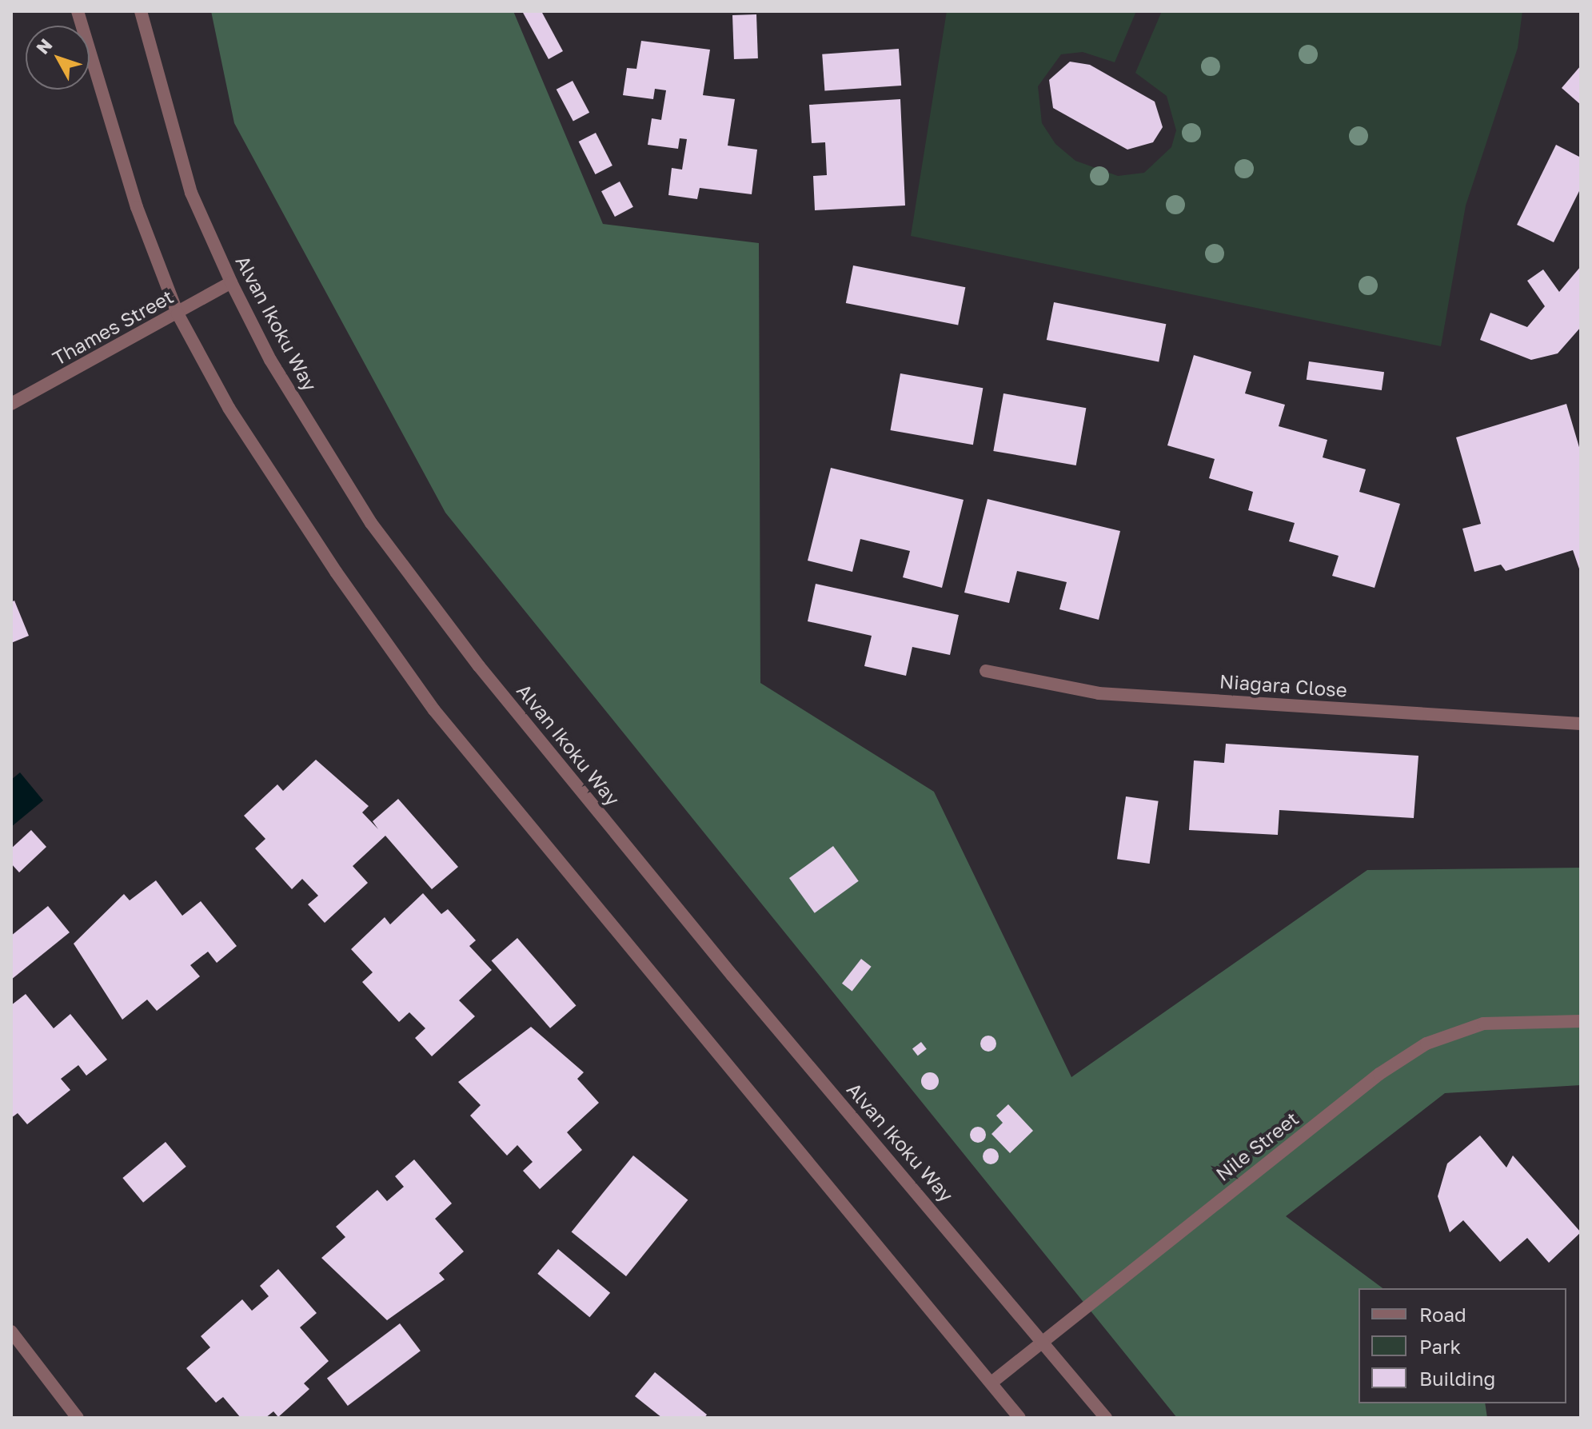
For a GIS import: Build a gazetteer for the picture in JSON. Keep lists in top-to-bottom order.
{
  "streets": {
    "street": [
      "Alvan Ikoku Way",
      "Thames Street",
      "Niagara Close",
      "Nile Street"
    ]
  },
  "crossings": [
    ["Alvan Ikoku Way", "Thames Street"],
    ["Alvan Ikoku Way", "Nile Street"]
  ],
  "legend": ["Road", "Park", "Building"],
  "north": "top left"
}
